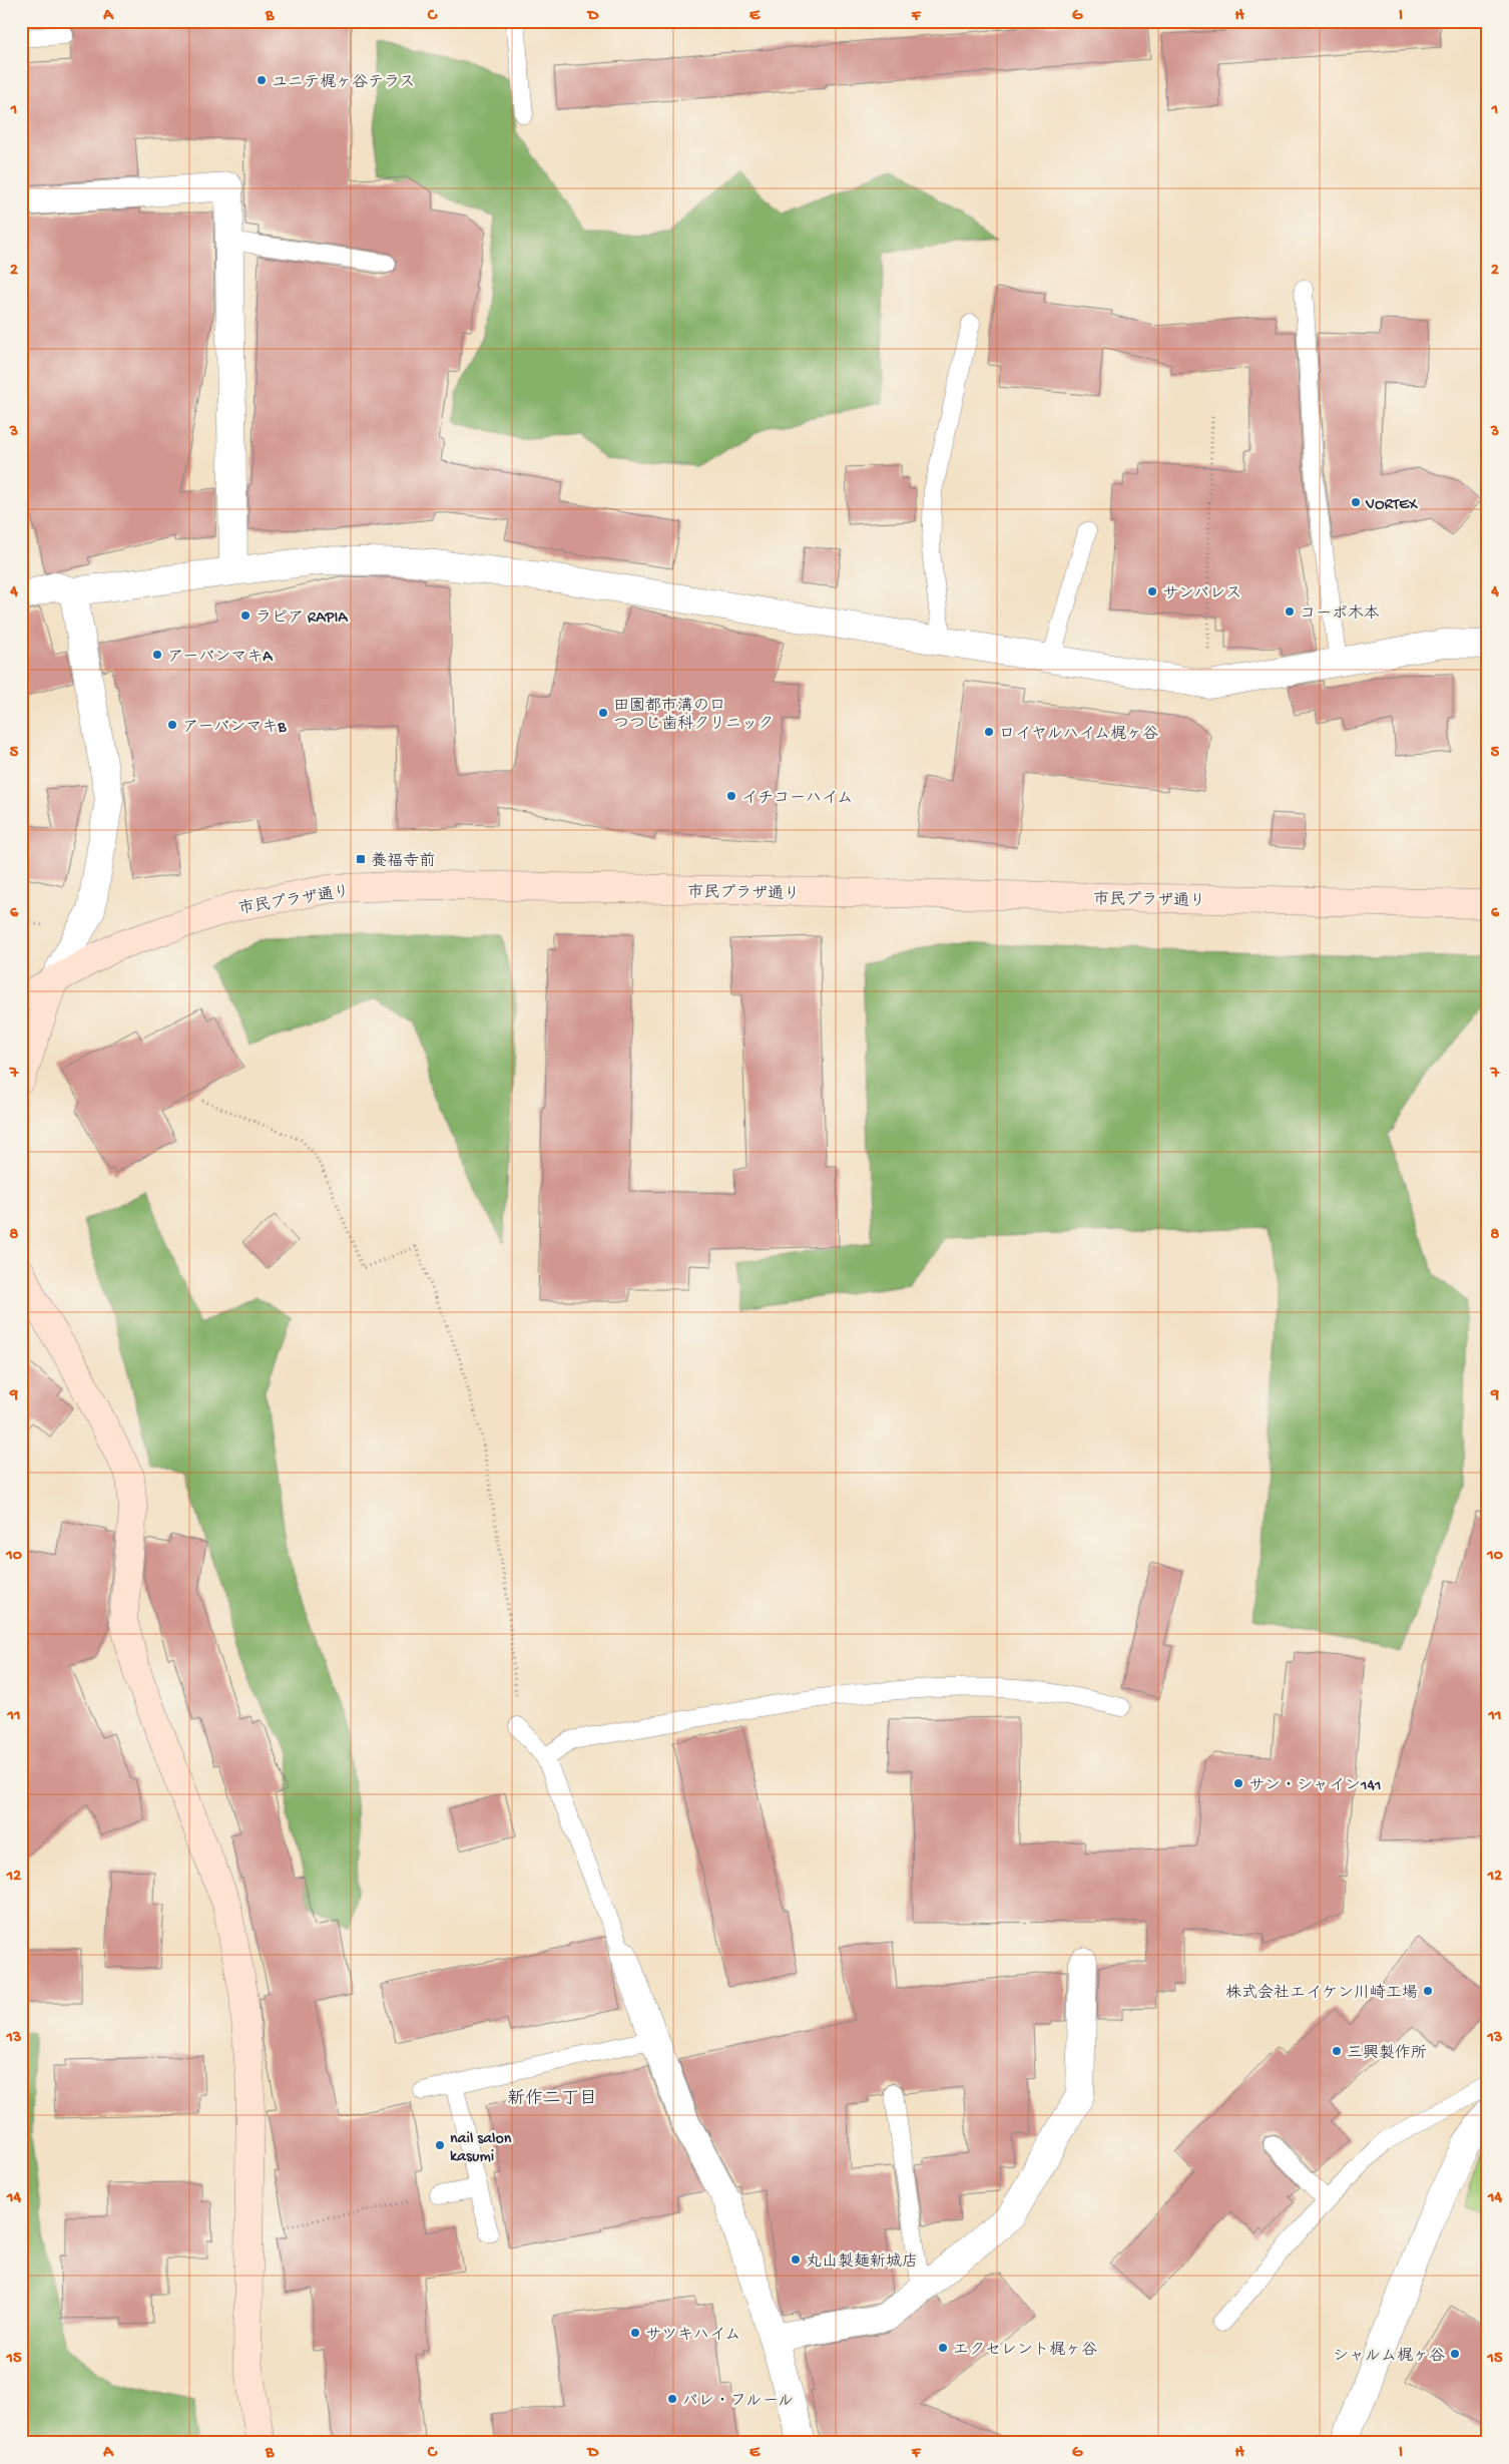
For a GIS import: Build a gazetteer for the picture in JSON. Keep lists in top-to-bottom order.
{
  "streets": {
    "street": ["市民プラザ通り"]
  },
  "districts": ["新作二丁目"],
  "places": {
    "other": [
      "ユニテ梶ヶ谷テラス",
      "VORTEX",
      "サンパレス",
      "コーポ木本",
      "ラピア RAPIA",
      "アーバンマキA",
      "田園都市溝の口 つつじ歯科クリニック",
      "アーバンマキB",
      "ロイヤルハイム梶ヶ谷",
      "イチコーハイム",
      "サン・シャイン141",
      "株式会社エイケン川崎工場",
      "三興製作所",
      "nail salon kasumi",
      "丸山製麺新城店",
      "サツキハイム",
      "エクセレント梶ヶ谷",
      "シャルム梶ヶ谷",
      "パレ・フルール"
    ],
    "transit": ["養福寺前"]
  },
  "grid": {
    "columns": [
      "A",
      "B",
      "C",
      "D",
      "E",
      "F",
      "G",
      "H",
      "I"
    ],
    "rows": [
      "1",
      "2",
      "3",
      "4",
      "5",
      "6",
      "7",
      "8",
      "9",
      "10",
      "11",
      "12",
      "13",
      "14",
      "15"
    ]
  }
}
